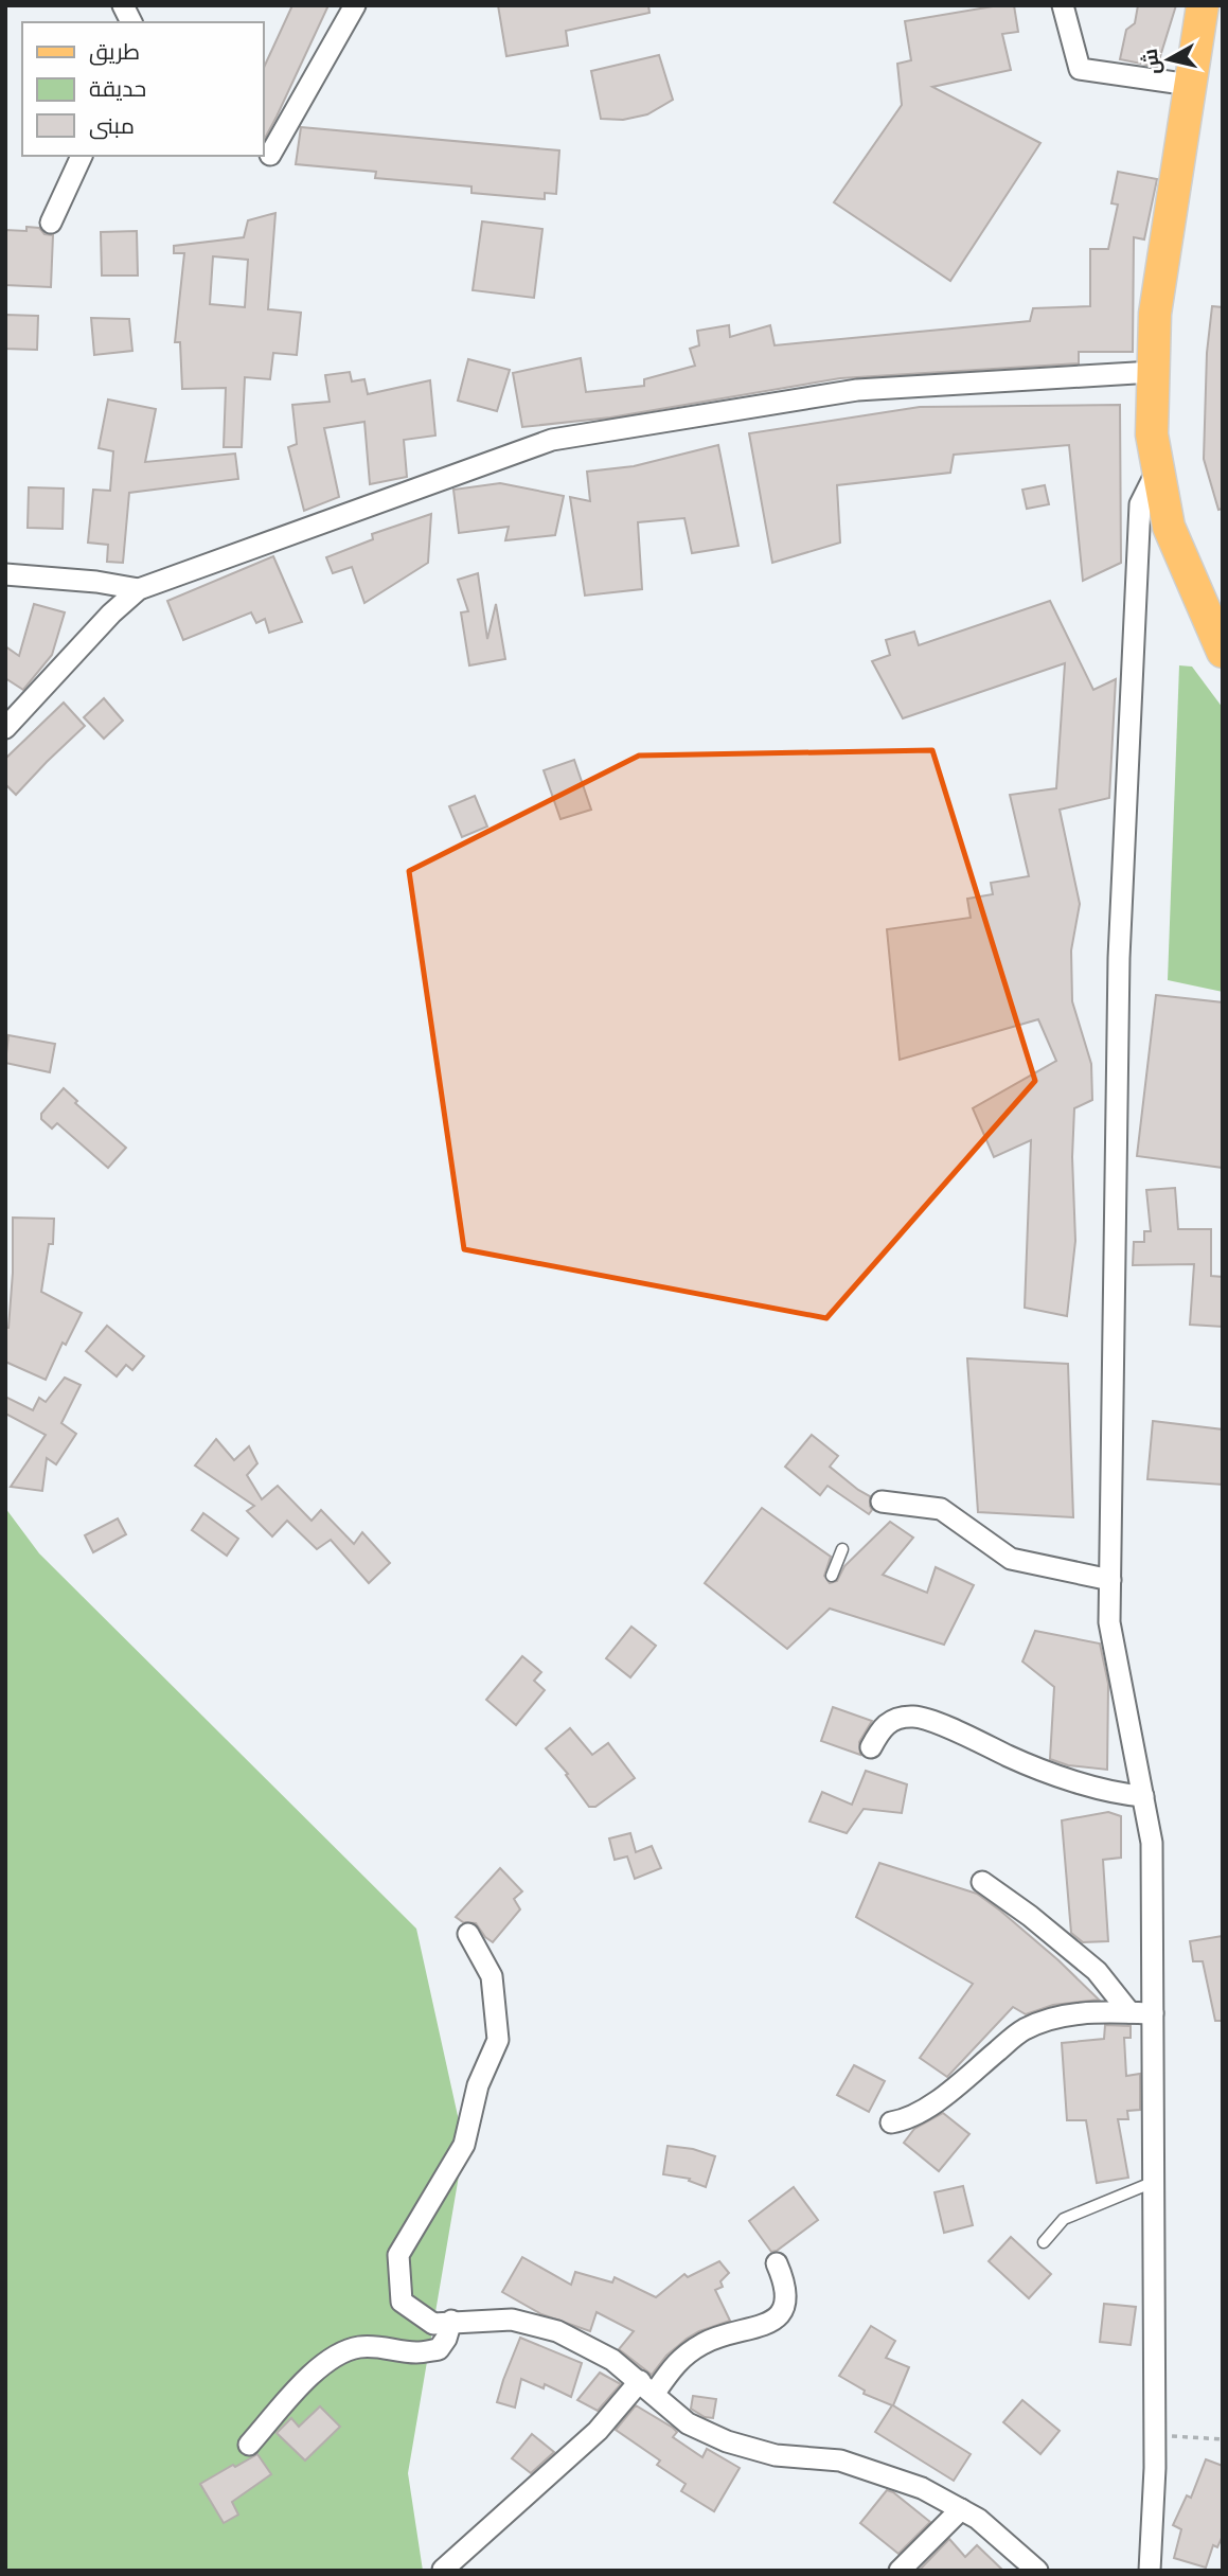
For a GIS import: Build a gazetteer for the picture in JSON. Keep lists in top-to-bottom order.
{
  "legend": ["طريق", "حديقة", "مبنى"],
  "north": "left"
}
